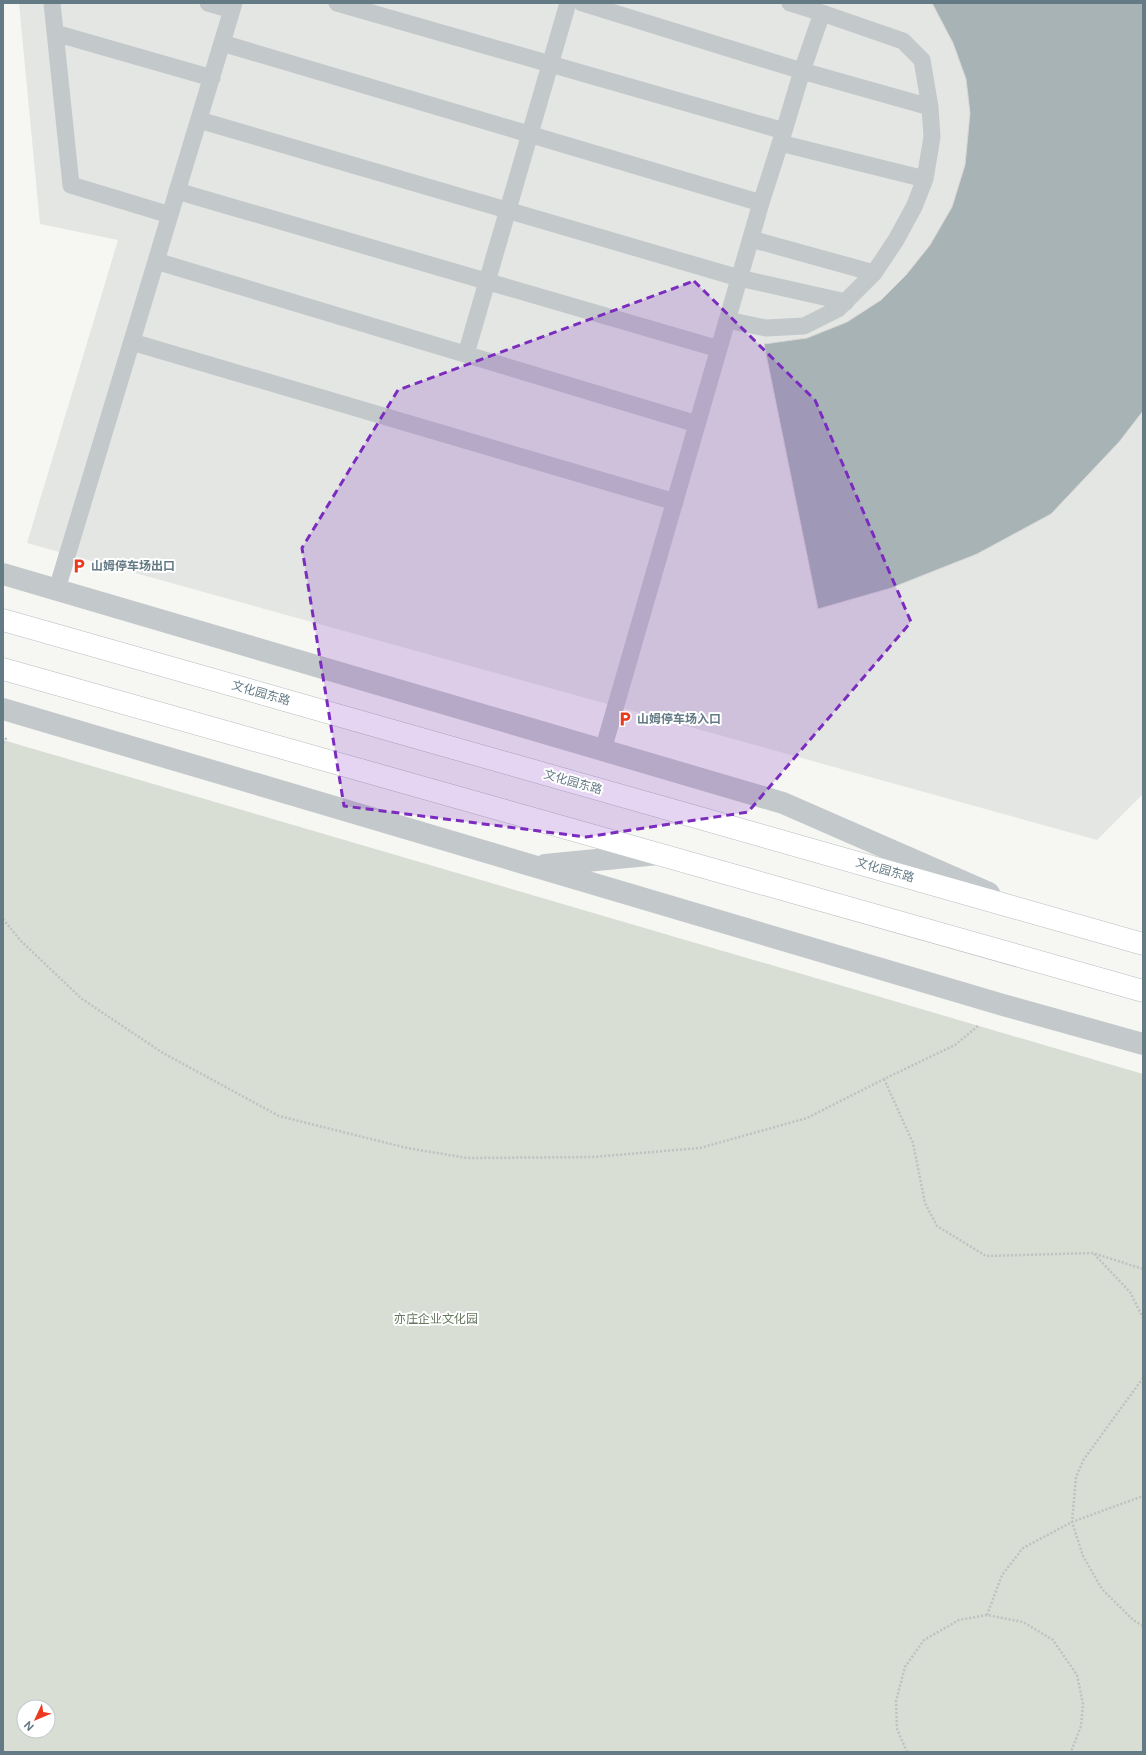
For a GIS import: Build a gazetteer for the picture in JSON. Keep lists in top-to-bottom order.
{
  "streets": {
    "main road": ["文化园东路"]
  },
  "parks": ["亦庄企业文化园"],
  "places": {
    "parking": ["山姆停车场出口", "山姆停车场入口"]
  },
  "north": "bottom left"
}
